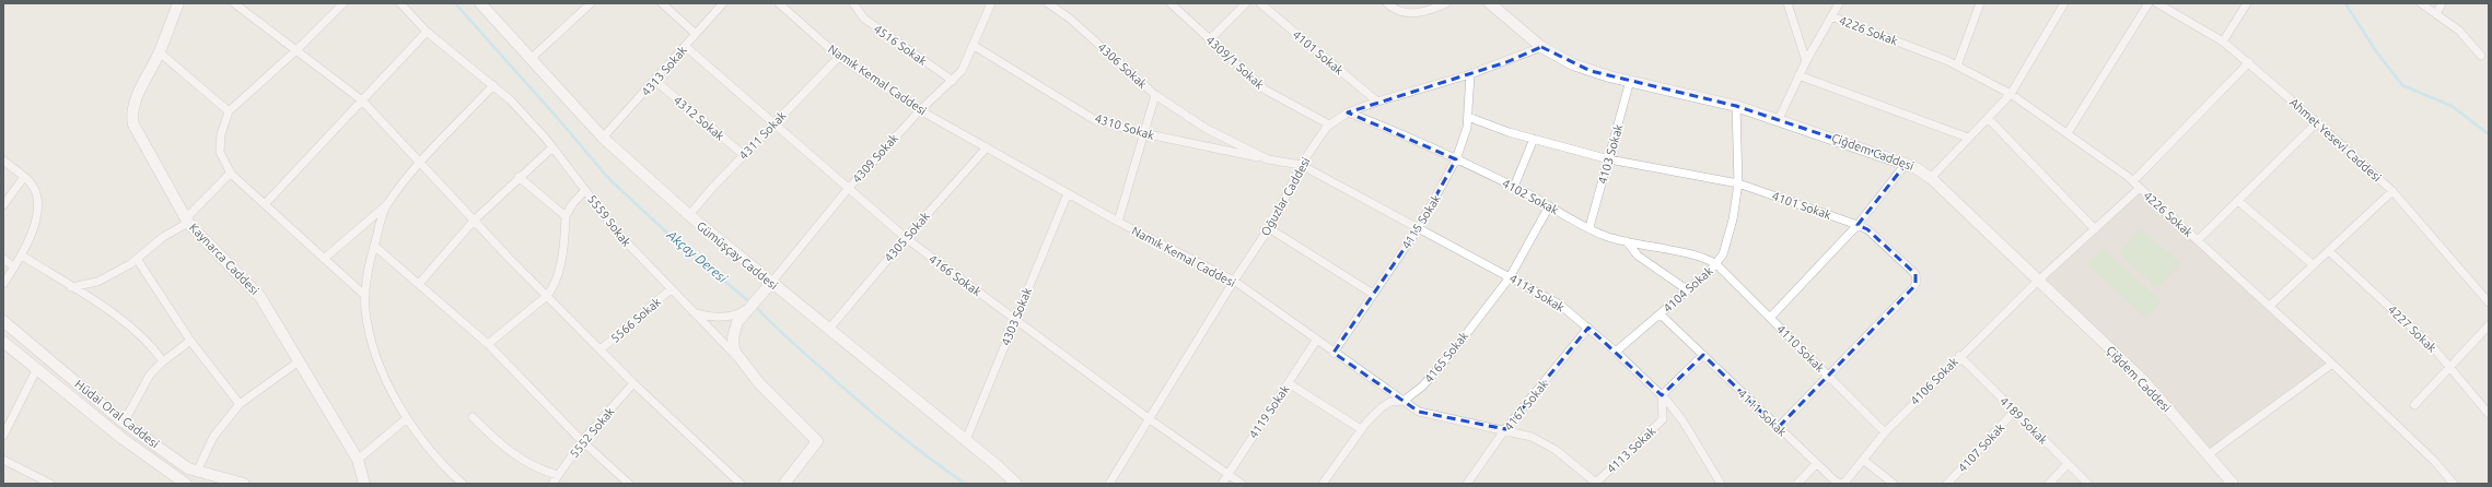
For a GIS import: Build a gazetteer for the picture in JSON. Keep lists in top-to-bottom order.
{
  "streets": {
    "street": [
      "4226 Sokak",
      "4516 Sokak",
      "4101 Sokak",
      "4309/1 Sokak",
      "4306 Sokak",
      "4313 Sokak",
      "Namık Kemal Caddesi",
      "4312 Sokak",
      "4310 Sokak",
      "4311 Sokak",
      "Ahmet Yesevi Caddesi",
      "Çiğdem Caddesi",
      "4103 Sokak",
      "4309 Sokak",
      "Oğuzlar Caddesi",
      "4102 Sokak",
      "5559 Sokak",
      "4115 Sokak",
      "4305 Sokak",
      "Gümüşçay Caddesi",
      "Kaynarca Caddesi",
      "4166 Sokak",
      "4104 Sokak",
      "4114 Sokak",
      "4303 Sokak",
      "5566 Sokak",
      "4227 Sokak",
      "4110 Sokak",
      "4165 Sokak",
      "4106 Sokak",
      "4167 Sokak",
      "4119 Sokak",
      "4111 Sokak",
      "Hüdai Oral Caddesi",
      "4189 Sokak",
      "5552 Sokak",
      "4107 Sokak",
      "4113 Sokak"
    ]
  },
  "crossings": [
    ["4226 Sokak", "4106 Sokak"],
    ["4516 Sokak", "4309 Sokak"],
    ["4101 Sokak", "4103 Sokak"],
    ["4101 Sokak", "Oğuzlar Caddesi"],
    ["4101 Sokak", "4115 Sokak"],
    ["4101 Sokak", "4104 Sokak"],
    ["4101 Sokak", "4110 Sokak"],
    ["4101 Sokak", "4111 Sokak"],
    ["4309/1 Sokak", "Oğuzlar Caddesi"],
    ["4306 Sokak", "Namık Kemal Caddesi"],
    ["4306 Sokak", "4310 Sokak"],
    ["4313 Sokak", "4312 Sokak"],
    ["4313 Sokak", "Gümüşçay Caddesi"],
    ["4313 Sokak", "4166 Sokak"],
    ["Namık Kemal Caddesi", "4311 Sokak"],
    ["Namık Kemal Caddesi", "4309 Sokak"],
    ["Namık Kemal Caddesi", "Oğuzlar Caddesi"],
    ["Namık Kemal Caddesi", "4115 Sokak"],
    ["Namık Kemal Caddesi", "4305 Sokak"],
    ["Namık Kemal Caddesi", "4303 Sokak"],
    ["Namık Kemal Caddesi", "4165 Sokak"],
    ["Namık Kemal Caddesi", "4167 Sokak"],
    ["Namık Kemal Caddesi", "4119 Sokak"],
    ["Namık Kemal Caddesi", "4113 Sokak"],
    ["4312 Sokak", "4311 Sokak"],
    ["4310 Sokak", "4309 Sokak"],
    ["4310 Sokak", "Oğuzlar Caddesi"],
    ["4310 Sokak", "4114 Sokak"],
    ["4311 Sokak", "Gümüşçay Caddesi"],
    ["4311 Sokak", "4166 Sokak"],
    ["Çiğdem Caddesi", "4103 Sokak"],
    ["Çiğdem Caddesi", "Oğuzlar Caddesi"],
    ["Çiğdem Caddesi", "4104 Sokak"],
    ["Çiğdem Caddesi", "4106 Sokak"],
    ["4103 Sokak", "4102 Sokak"],
    ["4309 Sokak", "5559 Sokak"],
    ["4309 Sokak", "Gümüşçay Caddesi"],
    ["4309 Sokak", "4166 Sokak"],
    ["Oğuzlar Caddesi", "4102 Sokak"],
    ["Oğuzlar Caddesi", "4115 Sokak"],
    ["Oğuzlar Caddesi", "4166 Sokak"],
    ["Oğuzlar Caddesi", "4114 Sokak"],
    ["4102 Sokak", "4115 Sokak"],
    ["4102 Sokak", "4104 Sokak"],
    ["4102 Sokak", "4110 Sokak"],
    ["4102 Sokak", "4165 Sokak"],
    ["5559 Sokak", "5566 Sokak"],
    ["4115 Sokak", "4114 Sokak"],
    ["4305 Sokak", "Gümüşçay Caddesi"],
    ["4305 Sokak", "4166 Sokak"],
    ["Gümüşçay Caddesi", "4303 Sokak"],
    ["4166 Sokak", "4303 Sokak"],
    ["4166 Sokak", "4119 Sokak"],
    ["4104 Sokak", "4114 Sokak"],
    ["4104 Sokak", "4110 Sokak"],
    ["4104 Sokak", "4111 Sokak"],
    ["4114 Sokak", "4165 Sokak"],
    ["4114 Sokak", "4167 Sokak"],
    ["4114 Sokak", "4113 Sokak"],
    ["4110 Sokak", "4106 Sokak"],
    ["4106 Sokak", "4111 Sokak"],
    ["4106 Sokak", "4189 Sokak"],
    ["4189 Sokak", "4107 Sokak"]
  ],
  "water": ["Akçay Deresi"]
}
